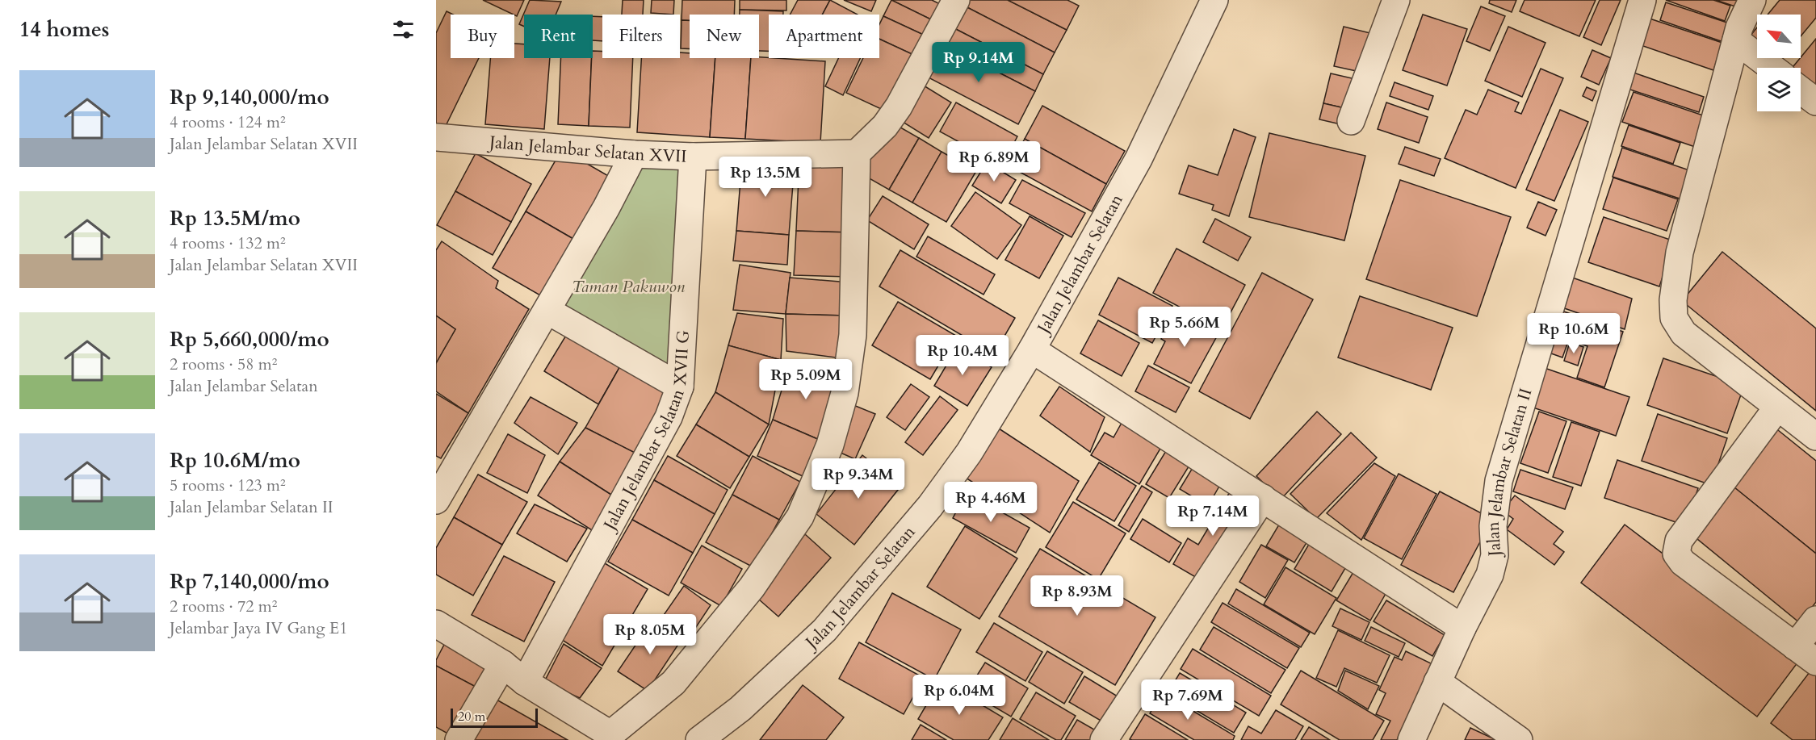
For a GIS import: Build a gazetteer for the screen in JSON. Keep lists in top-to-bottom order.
{
  "streets": {
    "street": [
      "Jalan Jelambar Selatan XVII",
      "Jalan Jelambar Selatan",
      "Jalan Jelambar Selatan XVII G",
      "Jalan Jelambar Selatan II"
    ]
  },
  "crossings": [
    ["Jalan Jelambar Selatan XVII", "Jalan Jelambar Selatan XVII G"]
  ],
  "parks": ["Taman Pakuwon"],
  "scale_bar": "20 m",
  "north": "top left",
  "page": {
    "heading": "14 homes",
    "chip": [
      "Buy",
      "Rent",
      "Filters",
      "New",
      "Apartment"
    ],
    "price": [
      "Rp 9.14M",
      "Rp 6.89M",
      "Rp 13.5M",
      "Rp 5.66M",
      "Rp 10.6M",
      "Rp 10.4M",
      "Rp 5.09M",
      "Rp 9.34M",
      "Rp 4.46M",
      "Rp 7.14M",
      "Rp 8.93M",
      "Rp 8.05M",
      "Rp 6.04M",
      "Rp 7.69M"
    ],
    "list": [
      {
        "name": "Rp 9,140,000/mo",
        "note": "4 rooms · 124 m² · Jalan Jelambar Selatan XVII"
      },
      {
        "name": "Rp 13.5M/mo",
        "note": "4 rooms · 132 m² · Jalan Jelambar Selatan XVII"
      },
      {
        "name": "Rp 5,660,000/mo",
        "note": "2 rooms · 58 m² · Jalan Jelambar Selatan"
      },
      {
        "name": "Rp 10.6M/mo",
        "note": "5 rooms · 123 m² · Jalan Jelambar Selatan II"
      },
      {
        "name": "Rp 7,140,000/mo",
        "note": "2 rooms · 72 m² · Jelambar Jaya IV Gang E1"
      }
    ],
    "scale": "20 m"
  }
}
